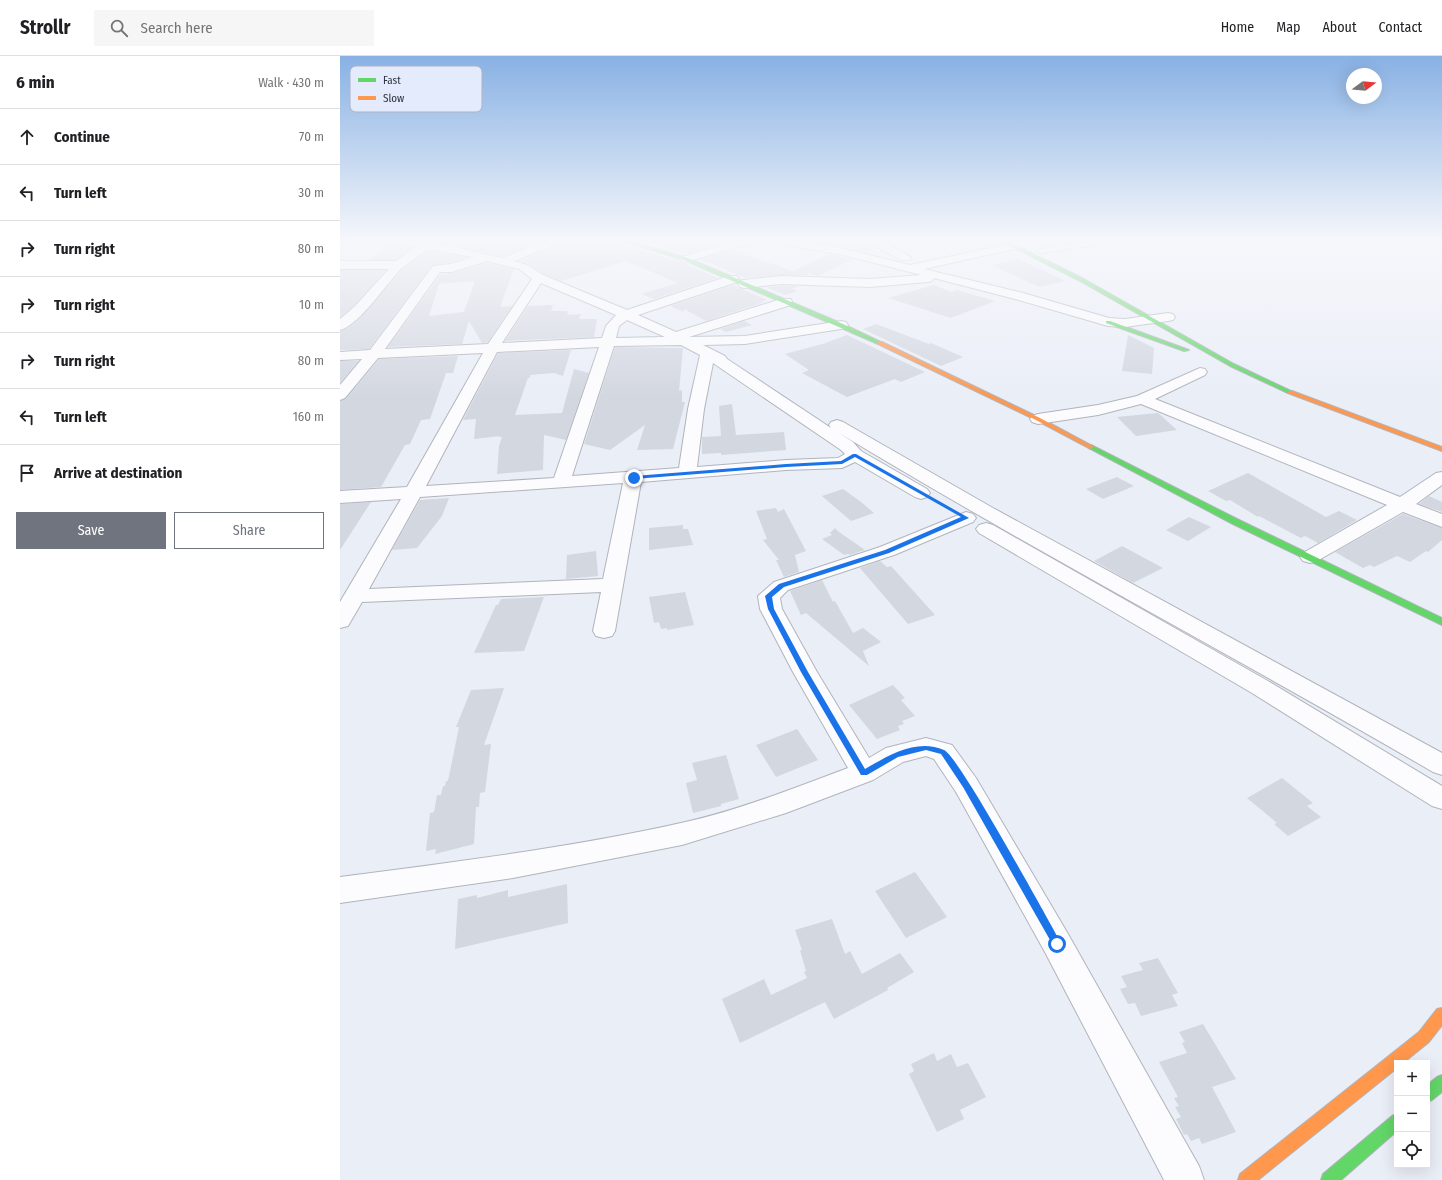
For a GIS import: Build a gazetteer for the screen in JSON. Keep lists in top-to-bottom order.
{
  "legend": ["Fast", "Slow"],
  "north": "right",
  "page": {
    "header": "Strollr",
    "search": "Search here",
    "nav": [
      "Home",
      "Map",
      "About",
      "Contact"
    ],
    "heading": ["6 min", "Walk · 430 m"],
    "list": [
      ["Continue", "70 m"],
      ["Turn left", "30 m"],
      ["Turn right", "80 m"],
      ["Turn right", "10 m"],
      ["Turn right", "80 m"],
      ["Turn left", "160 m"],
      "Arrive at destination"
    ],
    "buttons": ["Save", "Share"],
    "map_buttons": ["+", "−"]
  }
}
